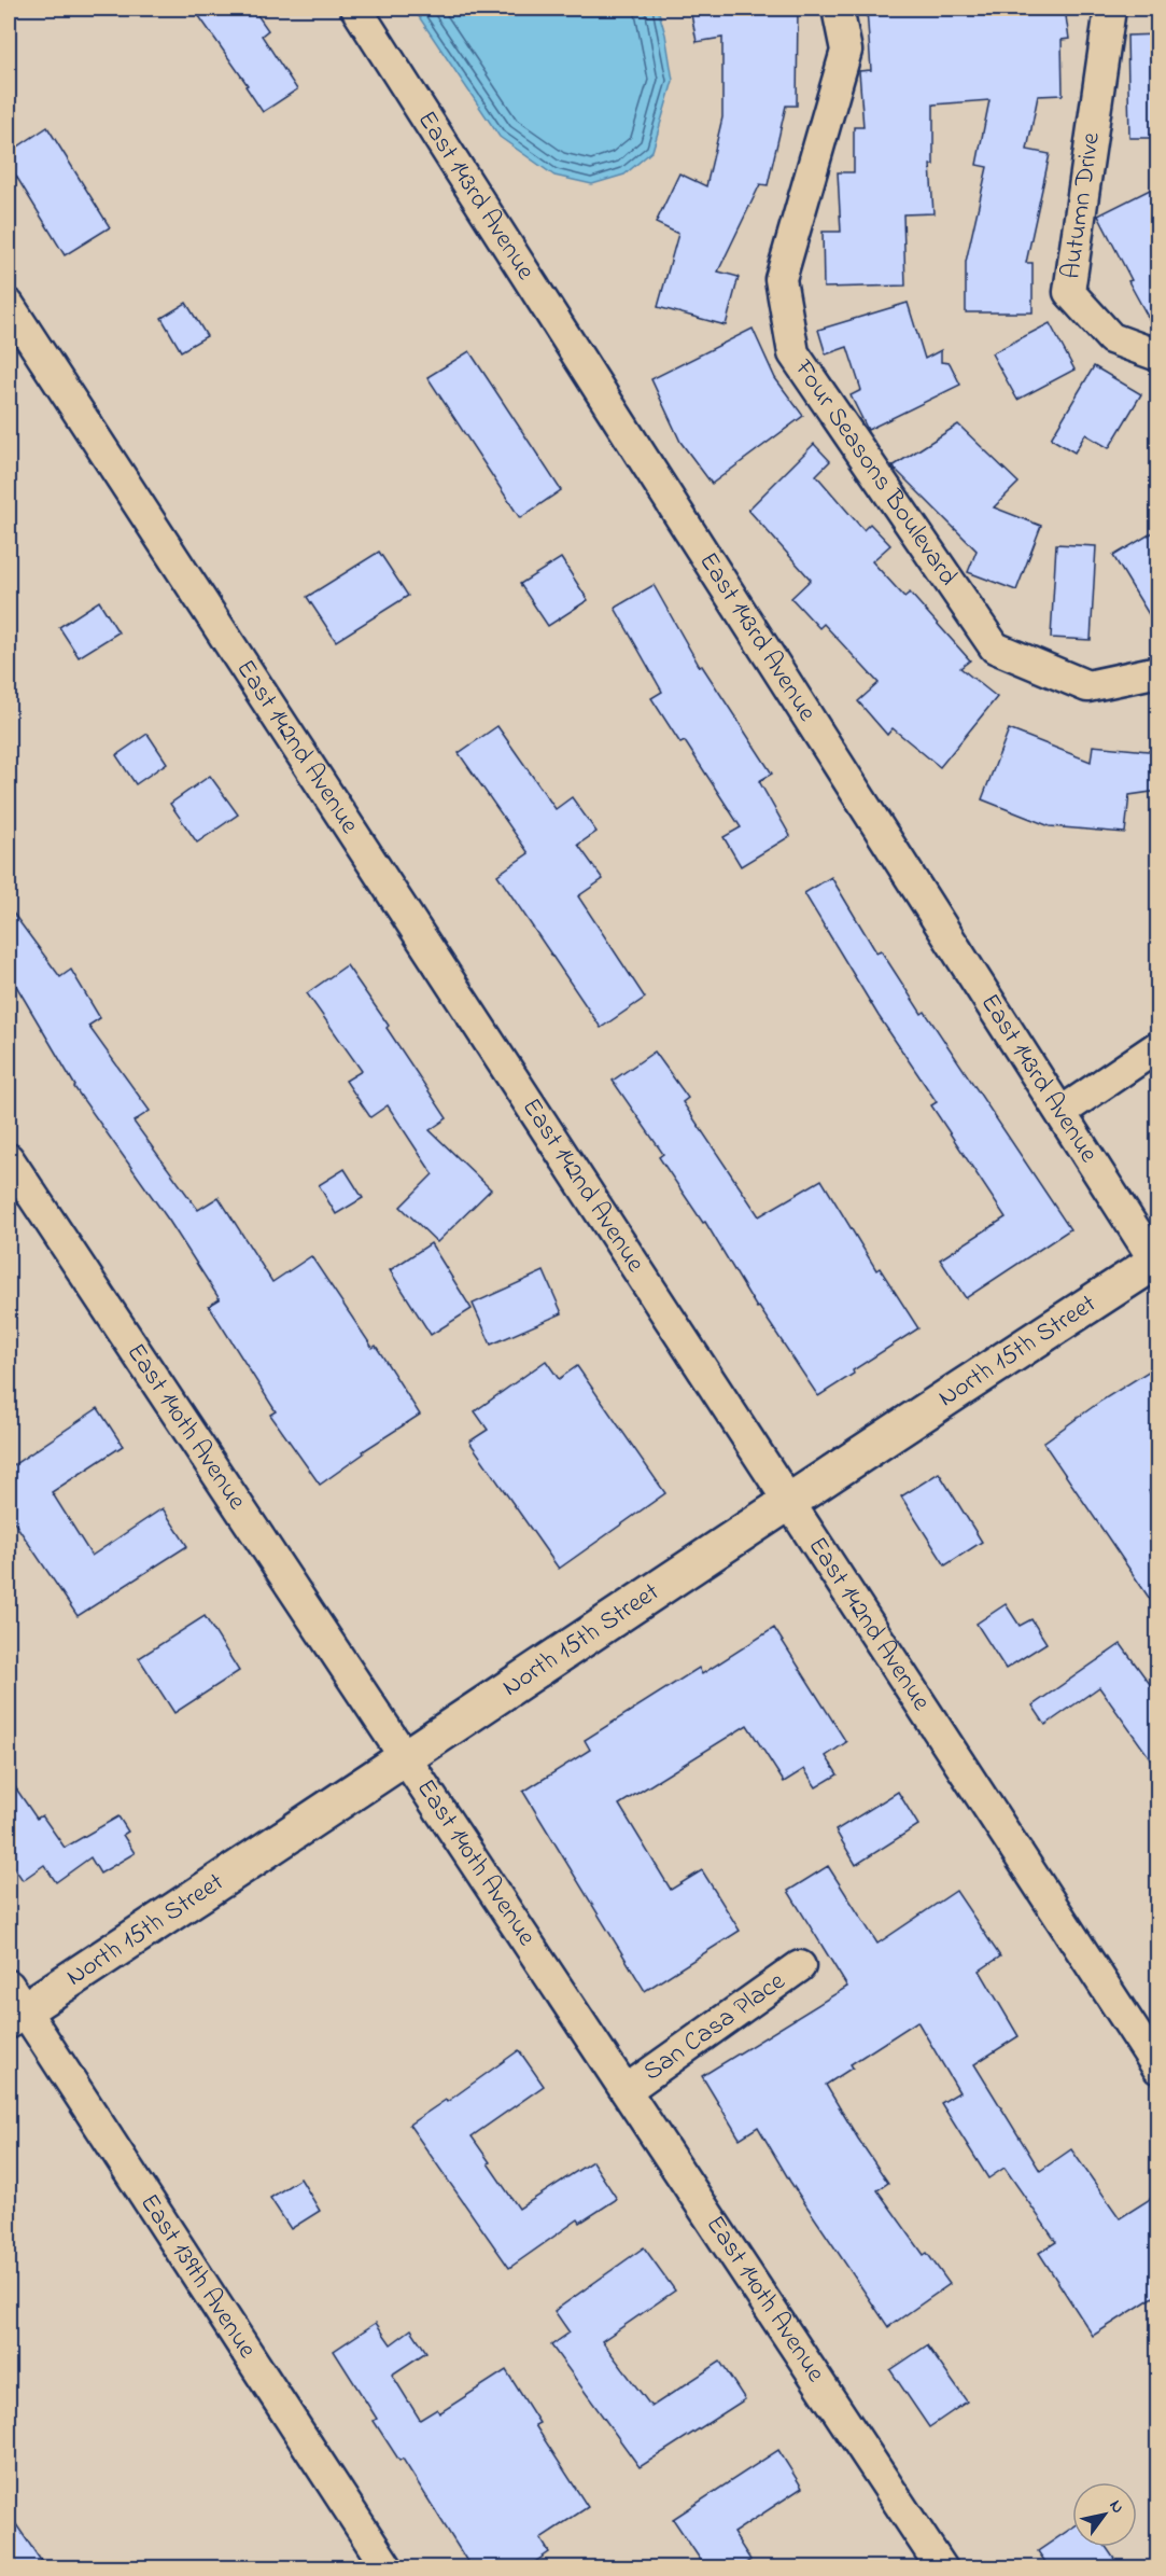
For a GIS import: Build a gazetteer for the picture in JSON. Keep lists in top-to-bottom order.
{
  "streets": {
    "street": [
      "East 143rd Avenue",
      "Autumn Drive",
      "Four Seasons Boulevard",
      "East 142nd Avenue",
      "North 15th Street",
      "East 140th Avenue",
      "San Casa Place",
      "East 139th Avenue"
    ]
  },
  "crossings": [
    ["East 143rd Avenue", "North 15th Street"],
    ["East 142nd Avenue", "North 15th Street"],
    ["North 15th Street", "East 140th Avenue"],
    ["North 15th Street", "East 139th Avenue"],
    ["East 140th Avenue", "San Casa Place"]
  ],
  "north": "top right"
}
